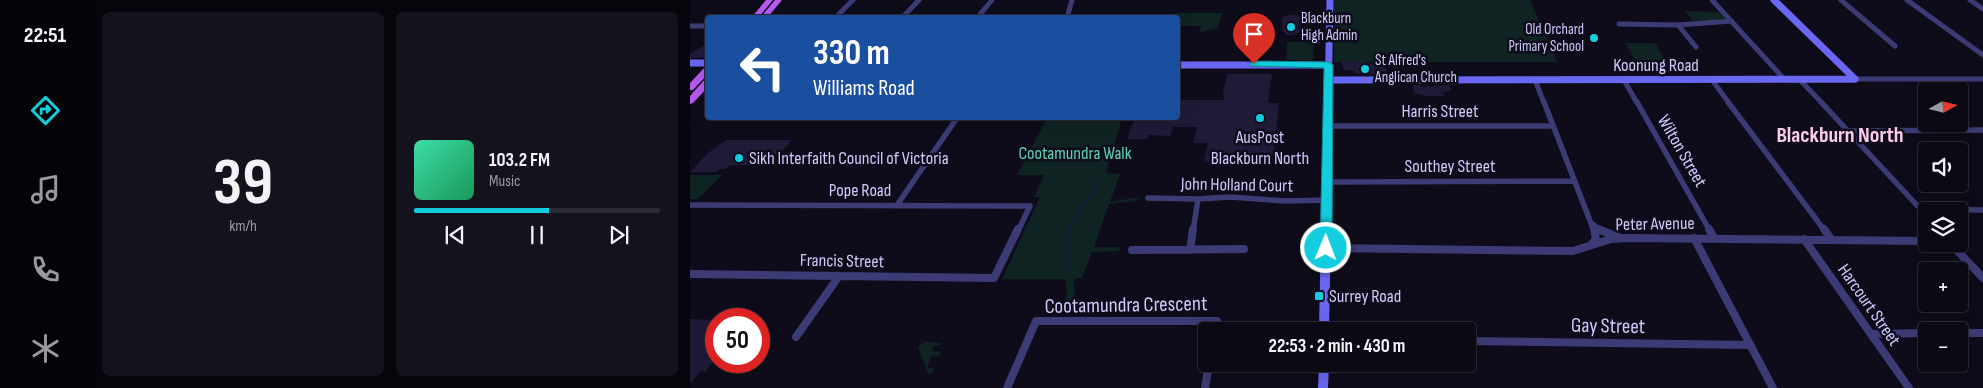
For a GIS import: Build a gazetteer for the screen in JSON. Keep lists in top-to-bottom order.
{
  "streets": {
    "street": [
      "Koonung Road",
      "Harris Street",
      "Wilton Street",
      "Southey Street",
      "John Holland Court",
      "Pope Road",
      "Peter Avenue",
      "Francis Street",
      "Cootamundra Crescent",
      "Harcourt Street",
      "Gay Street"
    ]
  },
  "crossings": [
    ["Koonung Road", "Wilton Street"],
    ["Wilton Street", "Peter Avenue"],
    ["Pope Road", "Francis Street"],
    ["Peter Avenue", "Harcourt Street"]
  ],
  "districts": ["Blackburn North"],
  "parks": ["Cootamundra Walk"],
  "places": {
    "other": [
      "Blackburn High Admin",
      "Old Orchard Primary School",
      "St Alfred's Anglican Church",
      "AusPost Blackburn North",
      "Sikh Interfaith Council of Victoria"
    ],
    "transit": ["Surrey Road"]
  },
  "north": "right",
  "page": {
    "tabs": "22:51",
    "tile": ["39", "km/h"],
    "turn": ["330 m", "Williams Road"],
    "map_buttons": ["+", "−"],
    "song": ["103.2 FM", "Music"],
    "limit": "50",
    "trip": "22:53 · 2 min · 430 m"
  }
}
